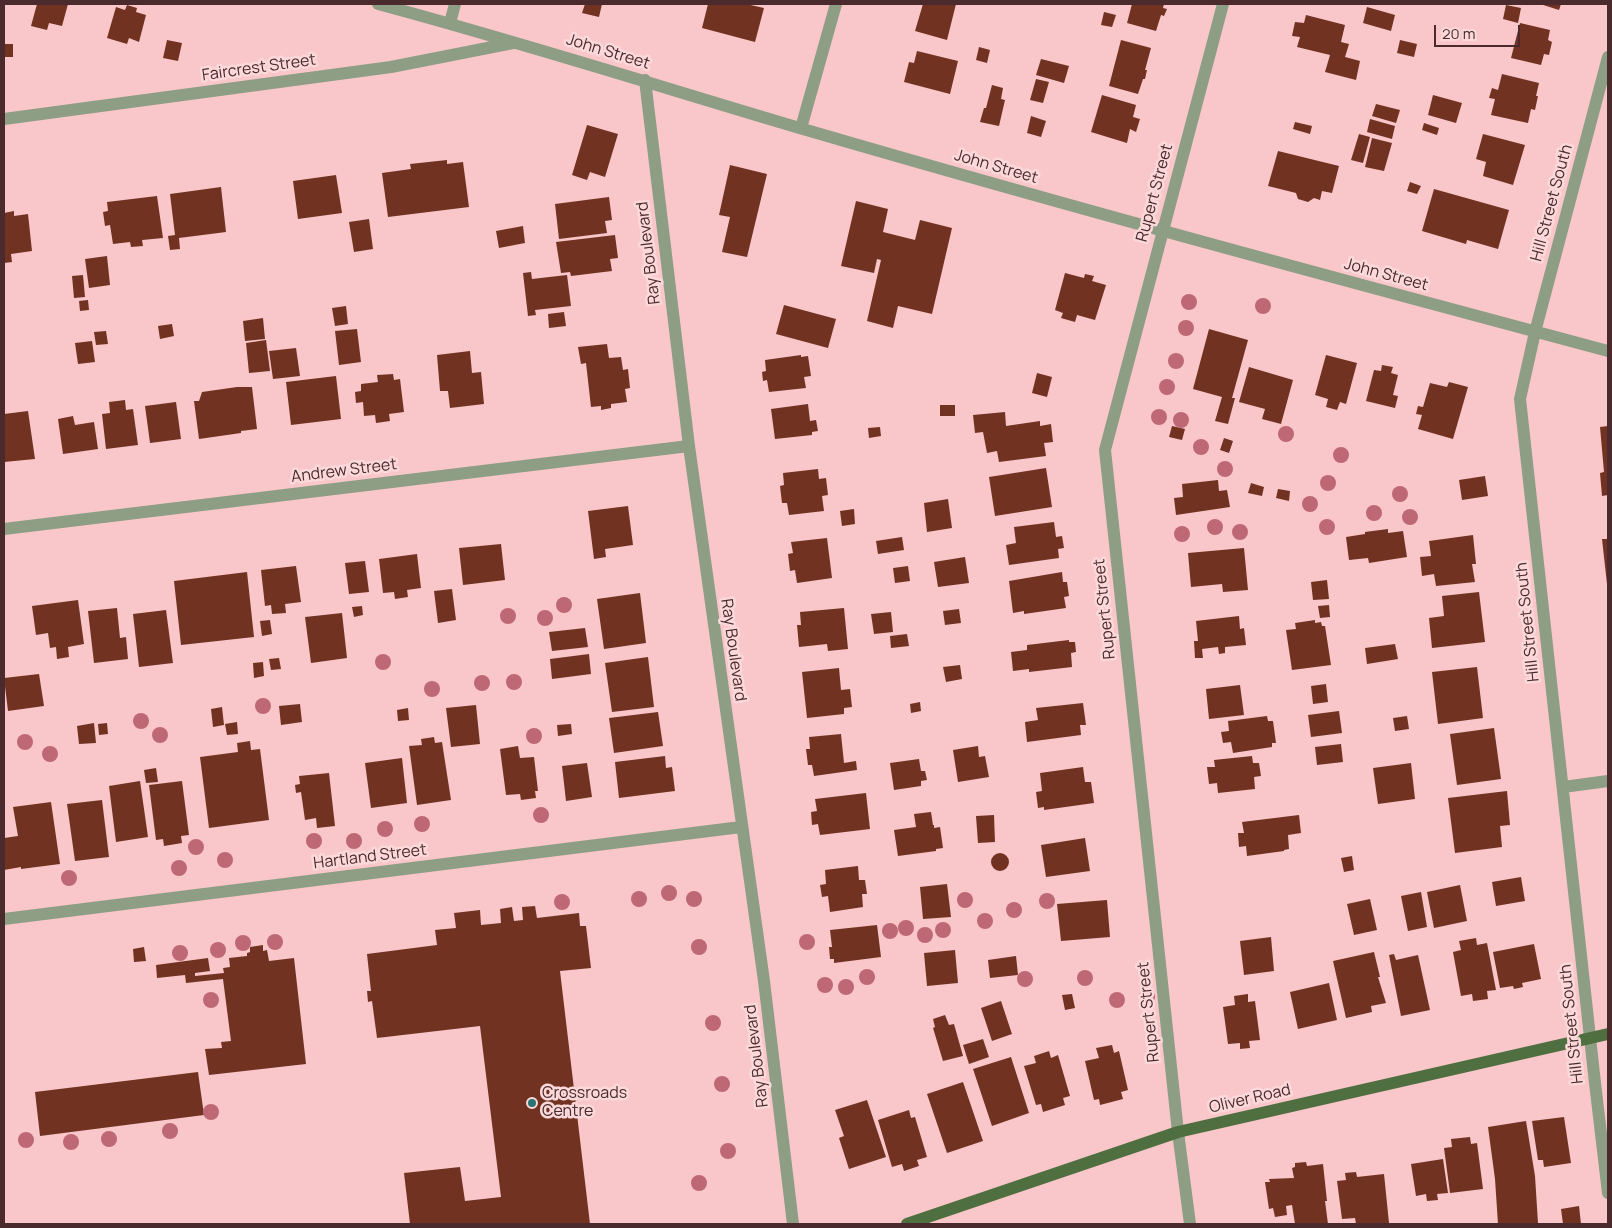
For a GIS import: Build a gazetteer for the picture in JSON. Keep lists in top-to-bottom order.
{
  "streets": {
    "main road": ["Oliver Road"],
    "street": [
      "John Street",
      "Faircrest Street",
      "Rupert Street",
      "Hill Street South",
      "Ray Boulevard",
      "Andrew Street",
      "Hartland Street"
    ]
  },
  "crossings": [
    ["John Street", "Faircrest Street"],
    ["John Street", "Rupert Street"],
    ["John Street", "Hill Street South"],
    ["John Street", "Ray Boulevard"],
    ["Rupert Street", "Oliver Road"],
    ["Hill Street South", "Oliver Road"],
    ["Ray Boulevard", "Andrew Street"],
    ["Ray Boulevard", "Hartland Street"]
  ],
  "places": ["Crossroads Centre"],
  "scale_bar": "20 m"
}
